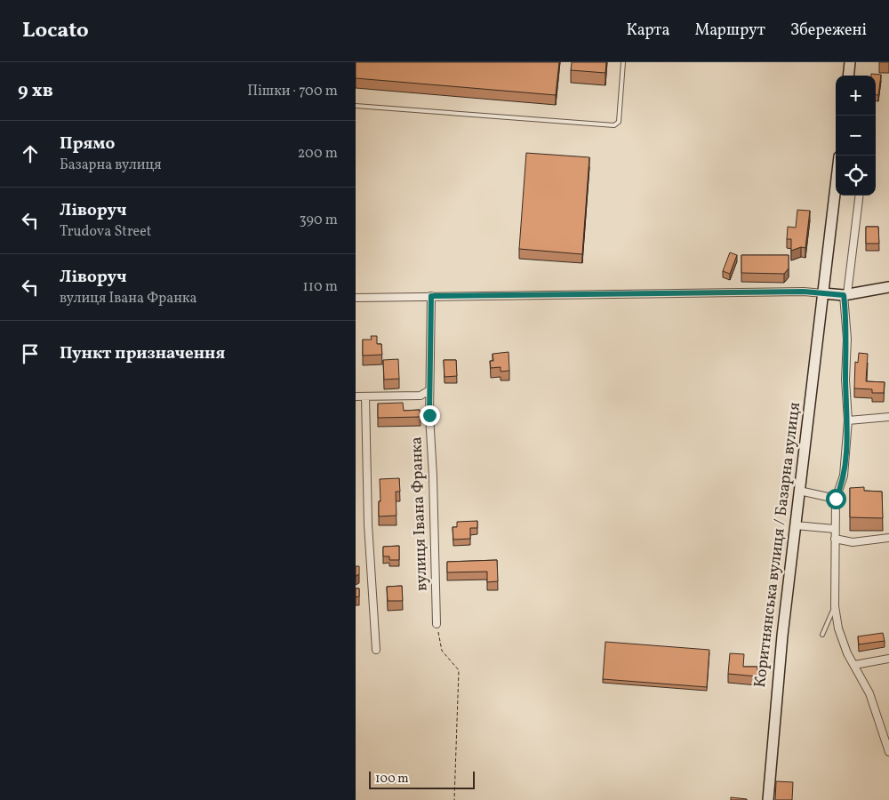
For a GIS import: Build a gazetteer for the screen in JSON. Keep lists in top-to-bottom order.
{
  "streets": {
    "street": ["вулиця Івана Франка", "Коритнянська вулиця / Базарна вулиця"]
  },
  "scale_bar": "100 m",
  "page": {
    "header": "Locato",
    "nav": ["Карта", "Маршрут", "Збережені"],
    "heading": ["9 хв", "Пішки · 700 m"],
    "map_buttons": ["+", "−"],
    "list": [
      ["Прямо", "Базарна вулиця", "200 m"],
      ["Ліворуч", "Trudova Street", "390 m"],
      ["Ліворуч", "вулиця Івана Франка", "110 m"],
      "Пункт призначення"
    ],
    "scale": "100 m"
  }
}
